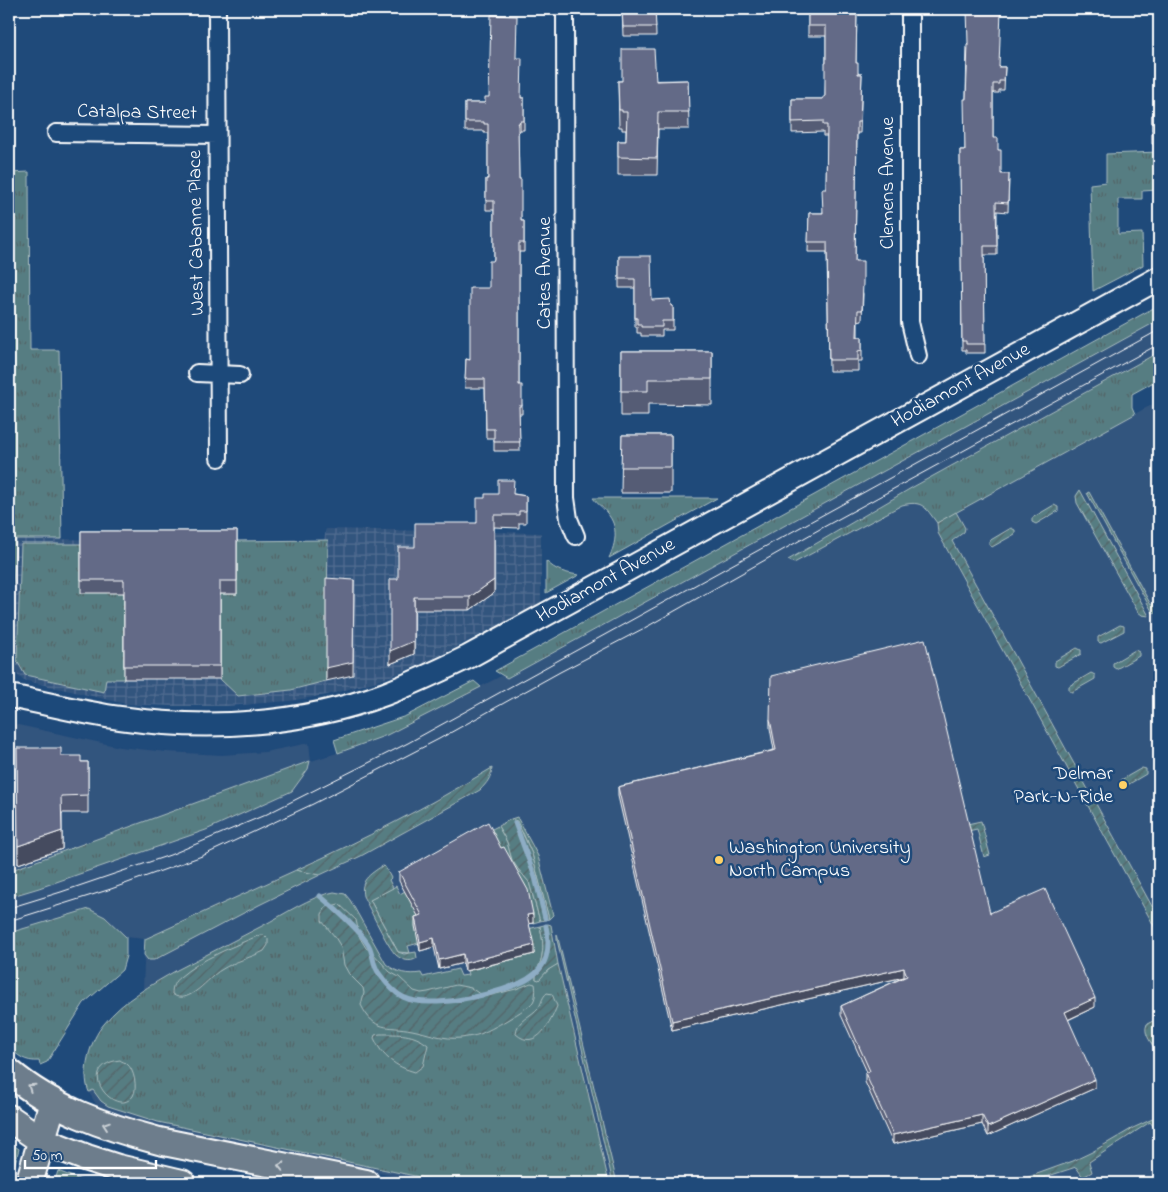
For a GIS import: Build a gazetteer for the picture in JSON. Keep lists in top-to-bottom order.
{
  "streets": {
    "street": [
      "Catalpa Street",
      "Clemens Avenue",
      "West Cabanne Place",
      "Cates Avenue",
      "Hodiamont Avenue"
    ]
  },
  "crossings": [
    ["Catalpa Street", "West Cabanne Place"]
  ],
  "places": ["Delmar Park-N-Ride", "Washington University North Campus"],
  "scale_bar": "50 m"
}
